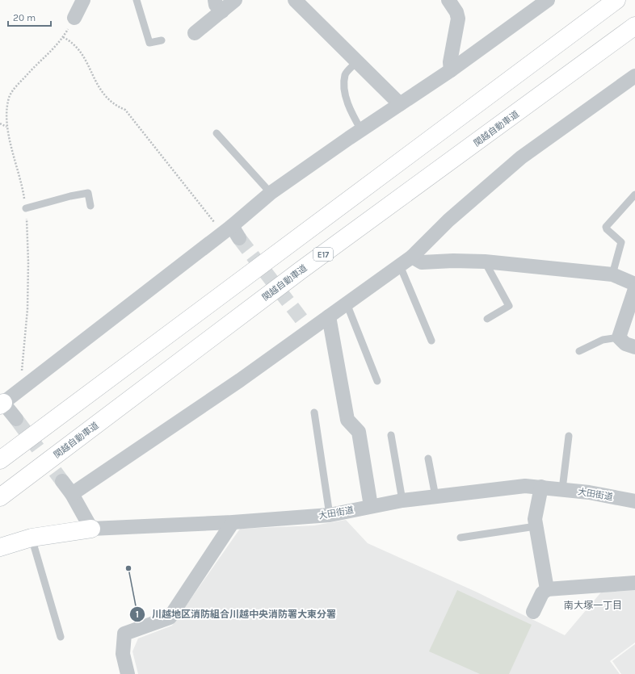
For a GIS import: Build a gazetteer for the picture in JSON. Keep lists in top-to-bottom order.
{
  "streets": {
    "main road": ["関越自動車道", "E17"],
    "street": ["大田街道"]
  },
  "districts": ["南大塚一丁目"],
  "places": ["川越地区消防組合川越中央消防署大東分署"],
  "scale_bar": "20 m"
}
